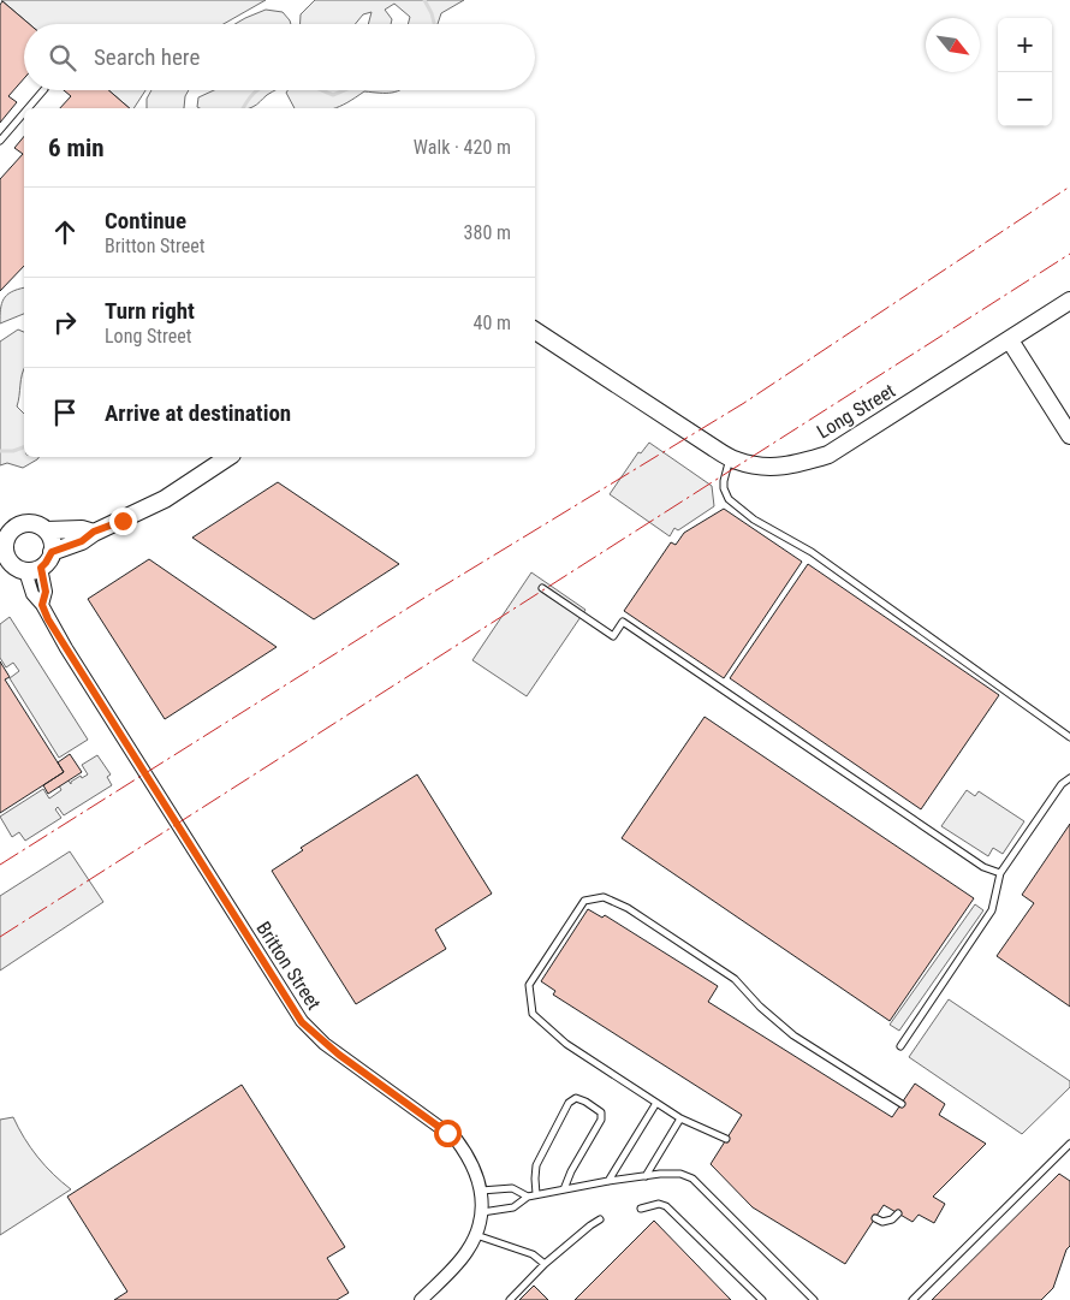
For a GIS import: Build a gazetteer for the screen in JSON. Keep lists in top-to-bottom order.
{
  "streets": {
    "street": ["Long Street", "Britton Street"]
  },
  "north": "bottom right",
  "page": {
    "map_buttons": ["+", "−"],
    "search": "Search here",
    "heading": ["6 min", "Walk · 420 m"],
    "list": [
      ["Continue", "Britton Street", "380 m"],
      ["Turn right", "Long Street", "40 m"],
      "Arrive at destination"
    ]
  }
}
